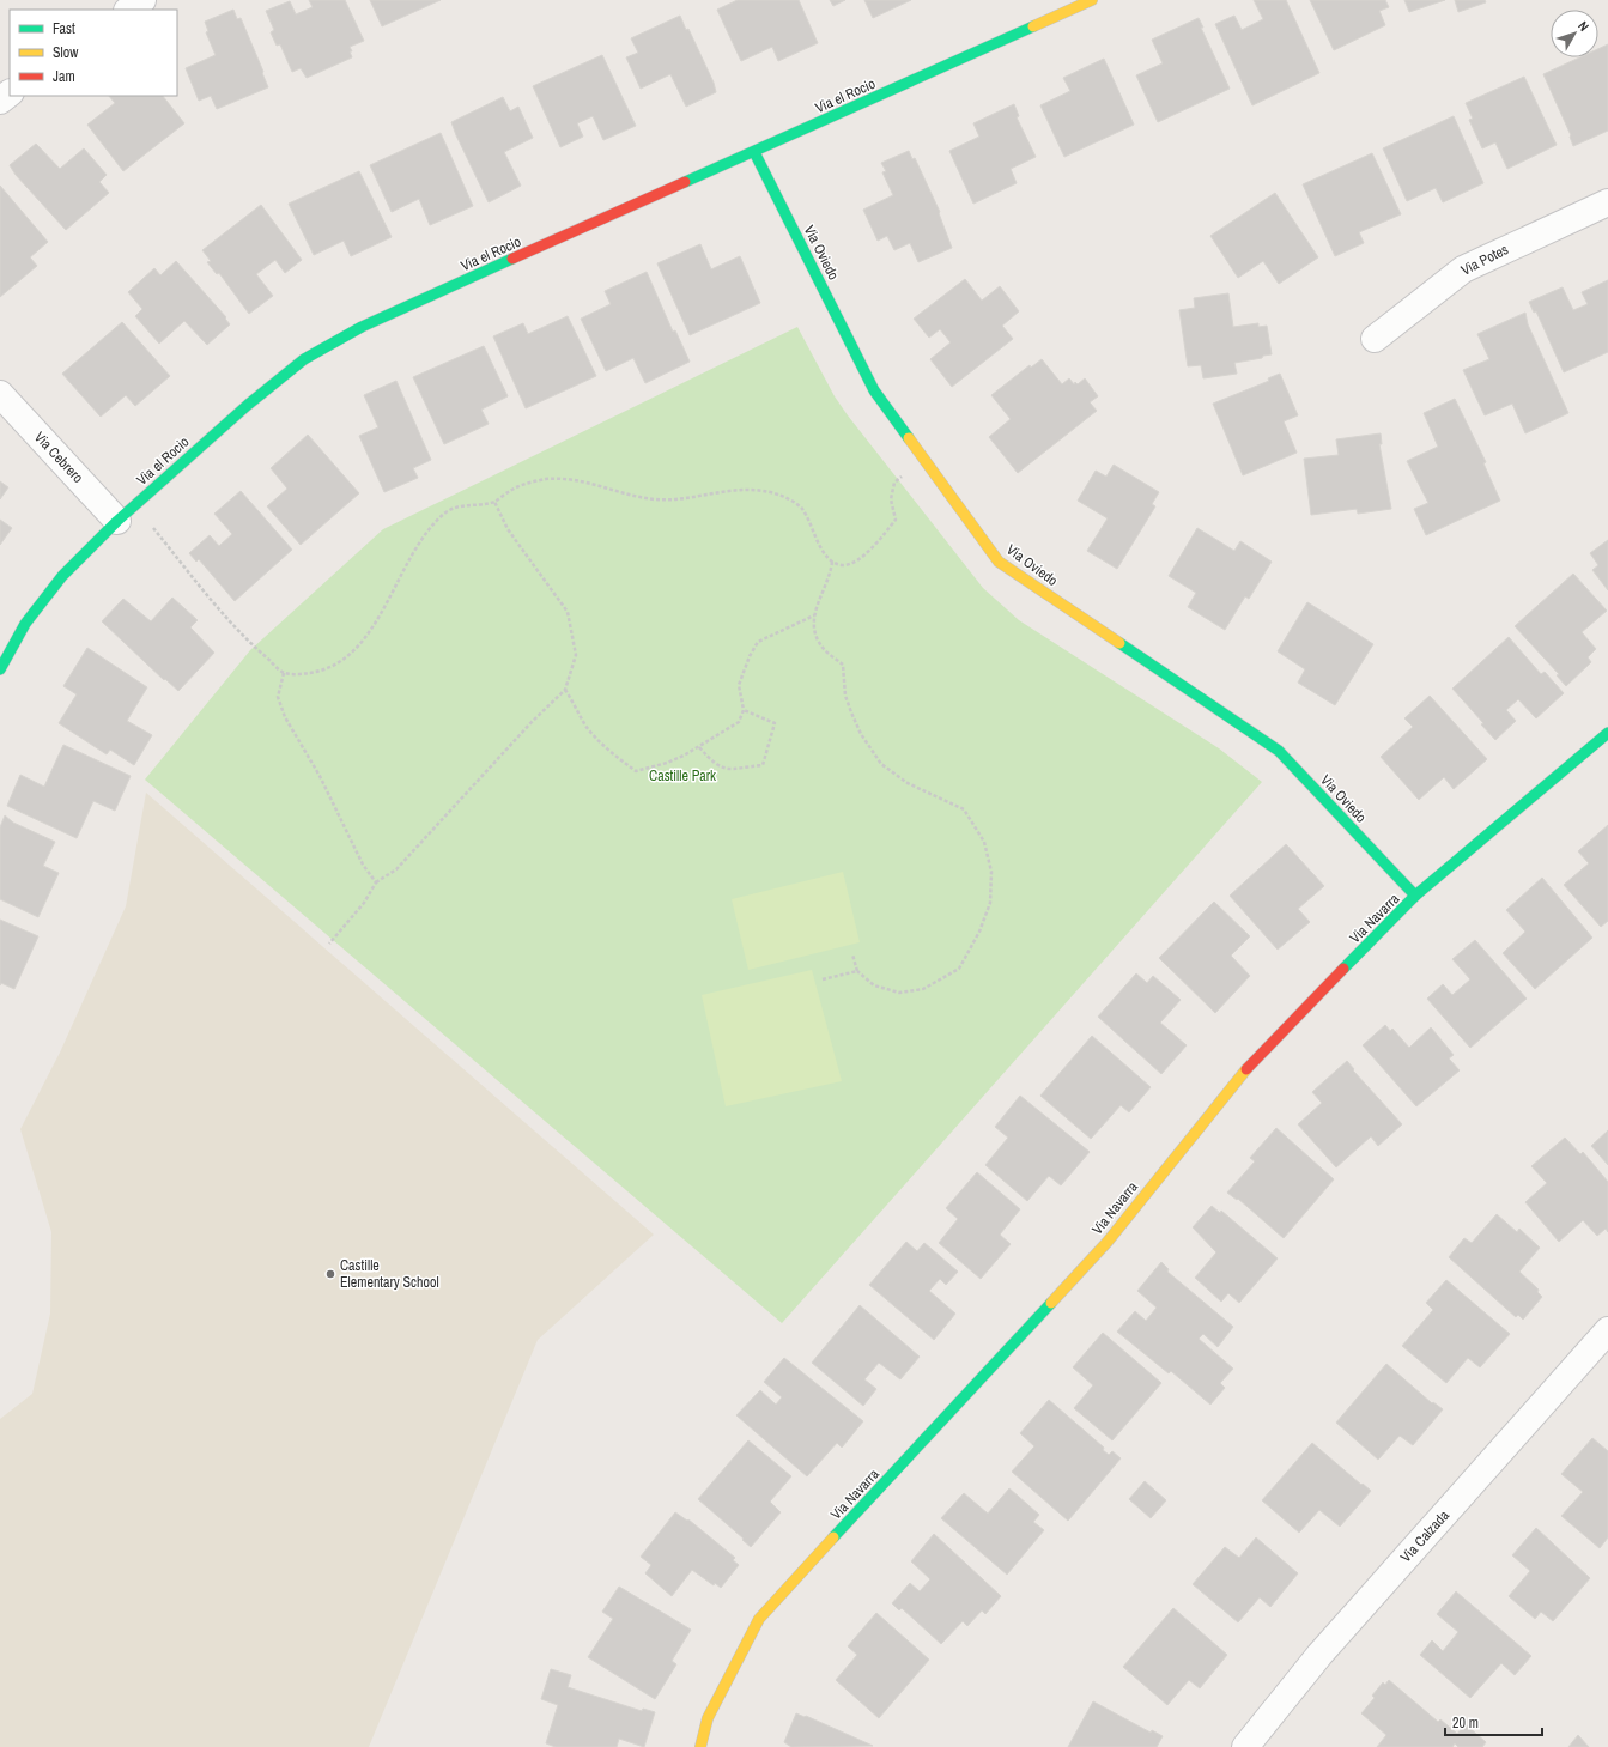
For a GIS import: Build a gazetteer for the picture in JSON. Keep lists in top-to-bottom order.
{
  "streets": {
    "street": [
      "Via el Rocio",
      "Via Oviedo",
      "Via Potes",
      "Via Cebrero",
      "Via Navarra",
      "Via Calzada"
    ]
  },
  "crossings": [
    ["Via el Rocio", "Via Oviedo"],
    ["Via el Rocio", "Via Cebrero"],
    ["Via Oviedo", "Via Navarra"]
  ],
  "parks": ["Castille Park"],
  "places": ["Castille Elementary School"],
  "legend": ["Fast", "Slow", "Jam"],
  "scale_bar": "20 m",
  "north": "top right"
}
